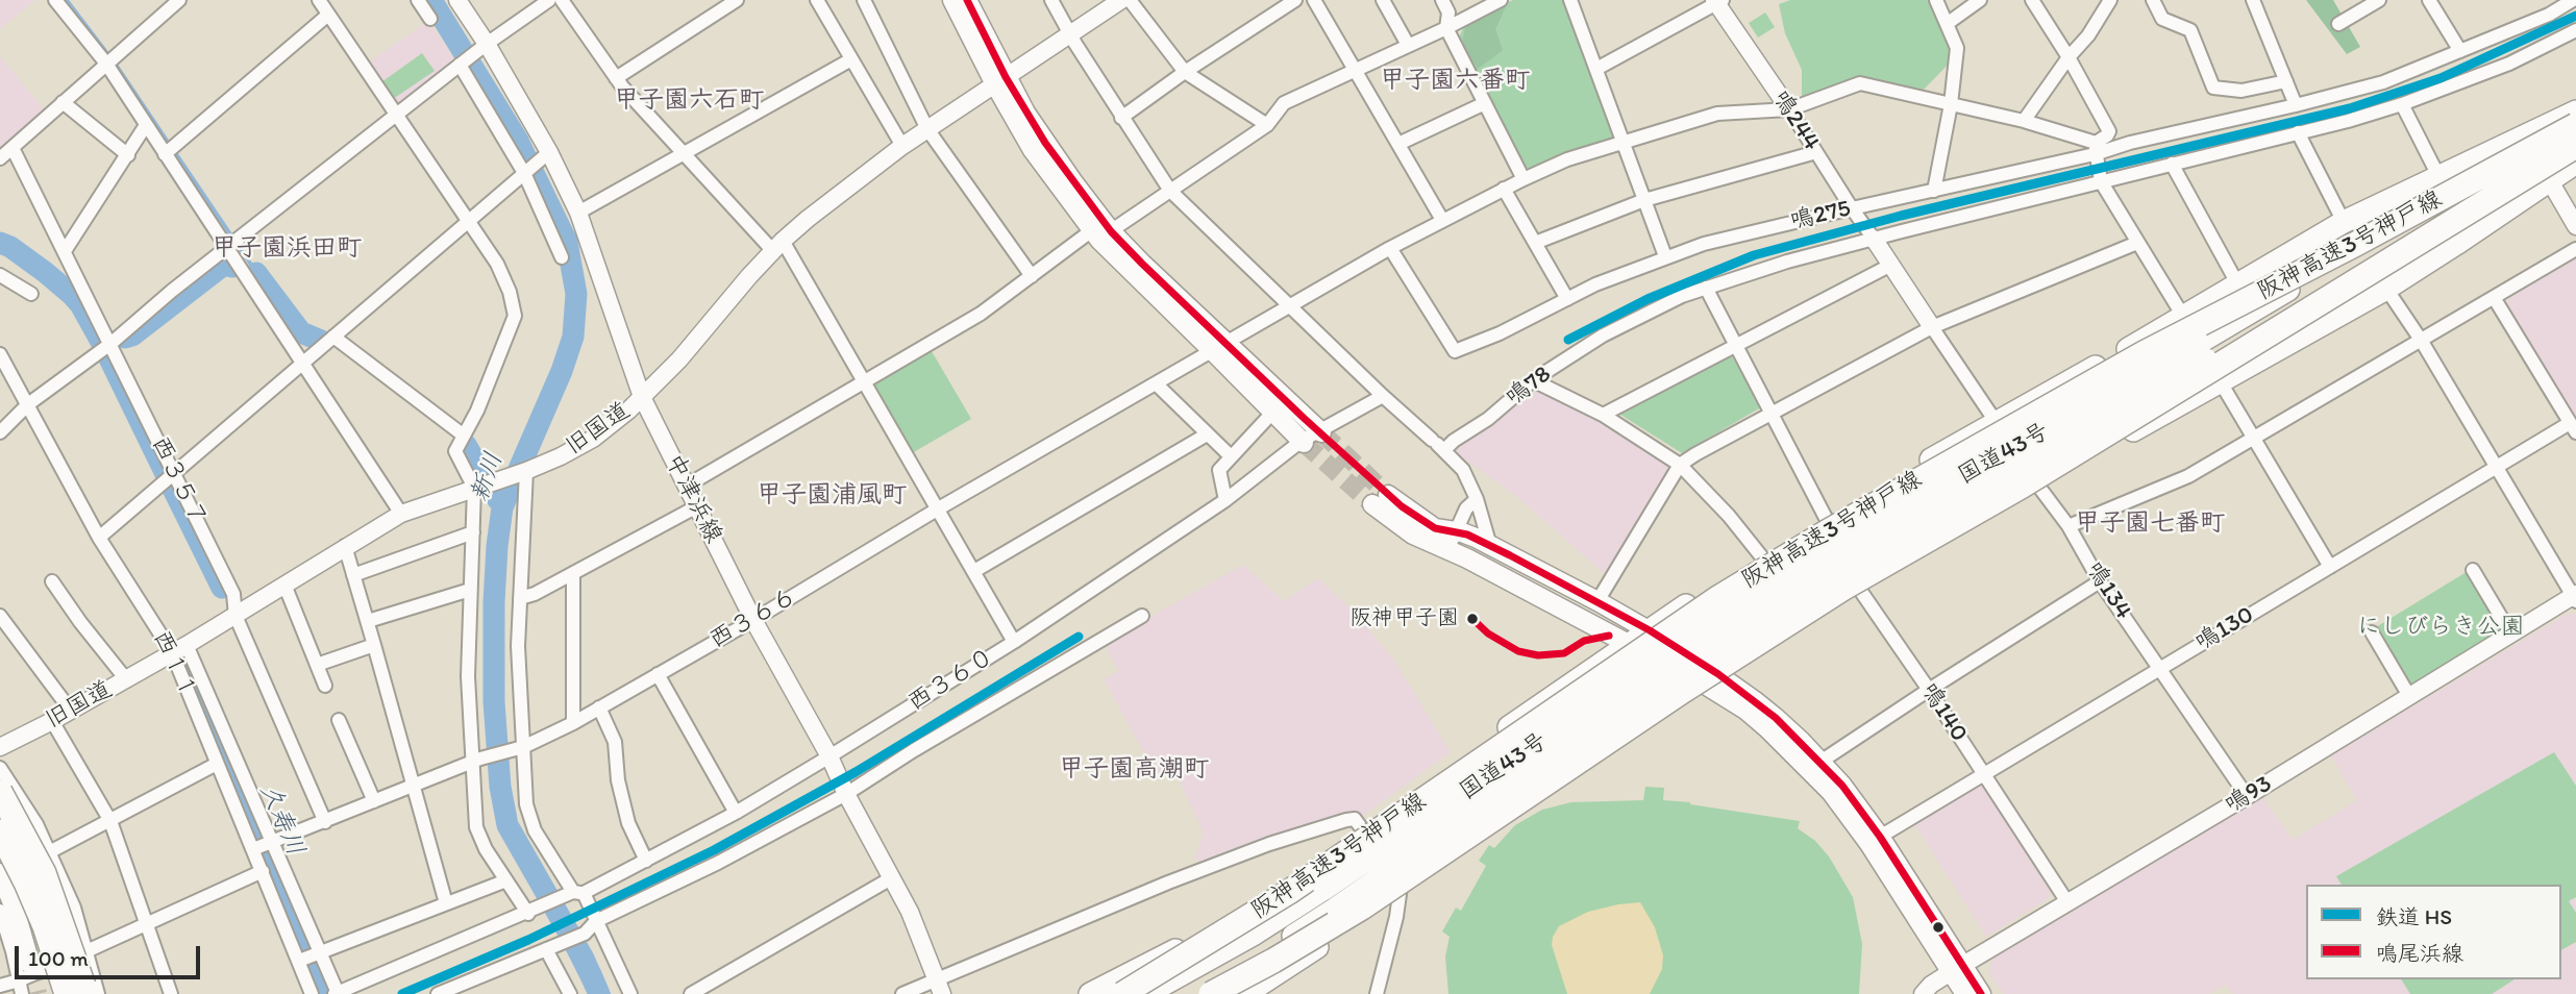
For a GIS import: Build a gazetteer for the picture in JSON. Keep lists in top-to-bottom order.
{
  "streets": {
    "highway": ["阪神高速3号神戸線", "国道43号"],
    "street": [
      "鳴244",
      "鳴275",
      "鳴78",
      "旧国道",
      "西３５７",
      "中津浜線",
      "鳴134",
      "西３６６",
      "鳴130",
      "西１１",
      "西３６０",
      "鳴140",
      "鳴93"
    ]
  },
  "crossings": [
    ["鳴244", "鳴275"],
    ["鳴244", "鳴78"],
    ["鳴244", "鳴134"],
    ["鳴244", "西３６６"],
    ["鳴275", "西３６６"],
    ["鳴78", "鳴134"],
    ["鳴78", "鳴140"],
    ["旧国道", "西３５７"],
    ["旧国道", "中津浜線"],
    ["旧国道", "西１１"],
    ["西３５７", "西３６６"],
    ["中津浜線", "西３６６"],
    ["中津浜線", "西３６０"],
    ["鳴134", "鳴130"],
    ["鳴134", "鳴93"],
    ["西３６６", "西１１"],
    ["鳴130", "鳴140"],
    ["鳴140", "鳴93"]
  ],
  "districts": [
    "甲子園六番町",
    "甲子園六石町",
    "甲子園浜田町",
    "甲子園浦風町",
    "甲子園七番町",
    "甲子園高潮町"
  ],
  "water": ["新川", "久寿川"],
  "parks": ["にしびらき公園"],
  "places": ["阪神甲子園"],
  "lines": ["transit line 鳴尾浜線", "rail line HS"],
  "legend": ["鉄道 HS", "鳴尾浜線"],
  "scale_bar": "100 m"
}
